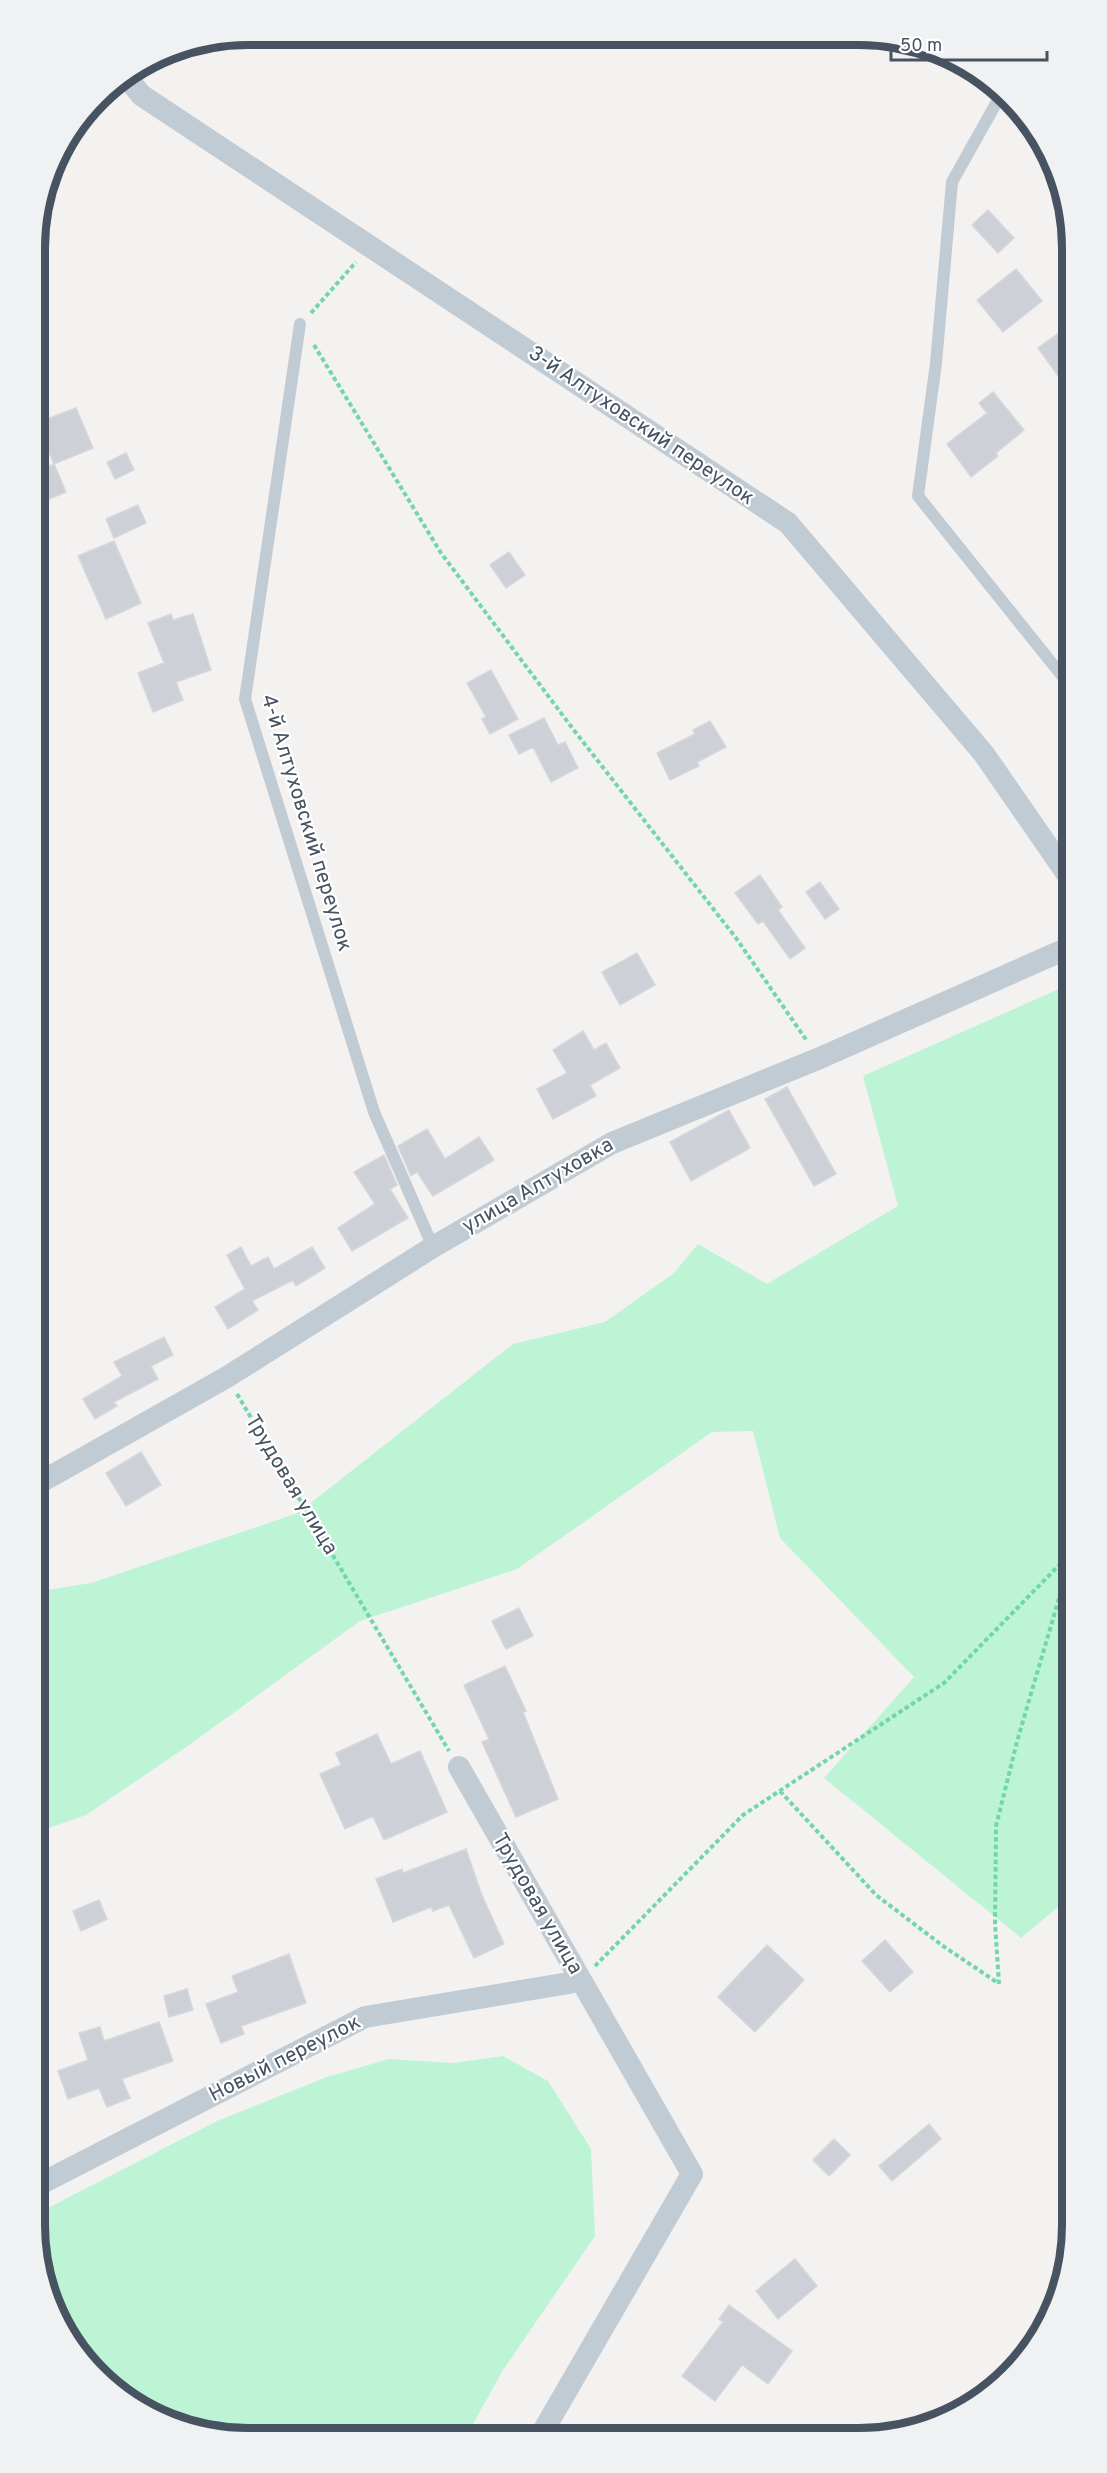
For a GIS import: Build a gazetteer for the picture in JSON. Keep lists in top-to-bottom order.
{
  "streets": {
    "street": [
      "3-й Алтуховский переулок",
      "улица Алтуховка",
      "Трудовая улица",
      "Новый переулок"
    ],
    "lane": ["4-й Алтуховский переулок"]
  },
  "crossings": [
    ["4-й Алтуховский переулок", "улица Алтуховка"],
    ["улица Алтуховка", "Трудовая улица"],
    ["Трудовая улица", "Новый переулок"]
  ],
  "scale_bar": "50 m"
}
